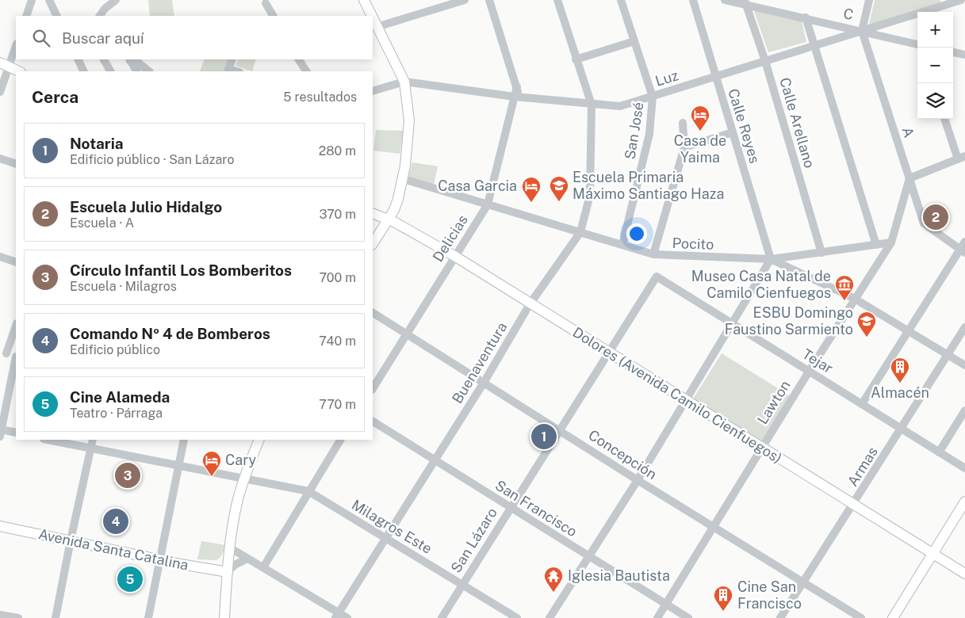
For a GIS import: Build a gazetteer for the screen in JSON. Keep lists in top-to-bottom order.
{
  "streets": {
    "main road": ["Dolores (Avenida Camilo Cienfuegos)", "Avenida Santa Catalina"],
    "street": [
      "C",
      "Luz",
      "Calle Arellano",
      "Calle Reyes",
      "San José",
      "A",
      "Delicias",
      "Pocito",
      "Tejar",
      "Buenaventura",
      "Lawton",
      "Concepción",
      "Armas",
      "San Francisco",
      "Milagros Este",
      "San Lázaro"
    ]
  },
  "crossings": [
    ["C", "Luz"],
    ["C", "Calle Arellano"],
    ["C", "A"],
    ["Luz", "Calle Arellano"],
    ["Luz", "Calle Reyes"],
    ["Luz", "San José"],
    ["Luz", "A"],
    ["Luz", "Delicias"],
    ["Luz", "Buenaventura"],
    ["Calle Reyes", "Pocito"],
    ["San José", "Pocito"],
    ["A", "Lawton"],
    ["Delicias", "Pocito"],
    ["Delicias", "Dolores (Avenida Camilo Cienfuegos)"],
    ["Delicias", "Concepción"],
    ["Pocito", "Buenaventura"],
    ["Pocito", "Lawton"],
    ["Pocito", "Armas"],
    ["Tejar", "Lawton"],
    ["Tejar", "Armas"],
    ["Tejar", "San Lázaro"],
    ["Buenaventura", "Dolores (Avenida Camilo Cienfuegos)"],
    ["Buenaventura", "Concepción"],
    ["Buenaventura", "San Francisco"],
    ["Buenaventura", "Milagros Este"],
    ["Dolores (Avenida Camilo Cienfuegos)", "Lawton"],
    ["Dolores (Avenida Camilo Cienfuegos)", "Armas"],
    ["Dolores (Avenida Camilo Cienfuegos)", "San Lázaro"],
    ["Lawton", "Concepción"],
    ["Lawton", "San Francisco"],
    ["Concepción", "Armas"],
    ["Concepción", "San Lázaro"],
    ["San Francisco", "San Lázaro"],
    ["Milagros Este", "San Lázaro"]
  ],
  "places": {
    "hotel": ["Casa de Yaima", "Casa Garcia", "Cary"],
    "school or university": ["Escuela Primaria Máximo Santiago Haza", "ESBU Domingo Faustino Sarmiento"],
    "museum": ["Museo Casa Natal de Camilo Cienfuegos"],
    "building": ["Almacén", "Cine San Francisco"],
    "temple": ["Iglesia Bautista"]
  },
  "page": {
    "map_buttons": ["+", "−"],
    "search": "Buscar aquí",
    "heading": ["Cerca", "5 resultados"],
    "list": [
      {
        "mark": "1",
        "name": "Notaria",
        "note": "Edificio público · San Lázaro",
        "value": "280 m"
      },
      {
        "mark": "2",
        "name": "Escuela Julio Hidalgo",
        "note": "Escuela · A",
        "value": "370 m"
      },
      {
        "mark": "3",
        "name": "Círculo Infantil Los Bomberitos",
        "note": "Escuela · Milagros",
        "value": "700 m"
      },
      {
        "mark": "4",
        "name": "Comando Nº 4 de Bomberos",
        "note": "Edificio público",
        "value": "740 m"
      },
      {
        "mark": "5",
        "name": "Cine Alameda",
        "note": "Teatro · Párraga",
        "value": "770 m"
      }
    ],
    "pins": [
      "2",
      "1",
      "3",
      "4",
      "5"
    ]
  }
}
